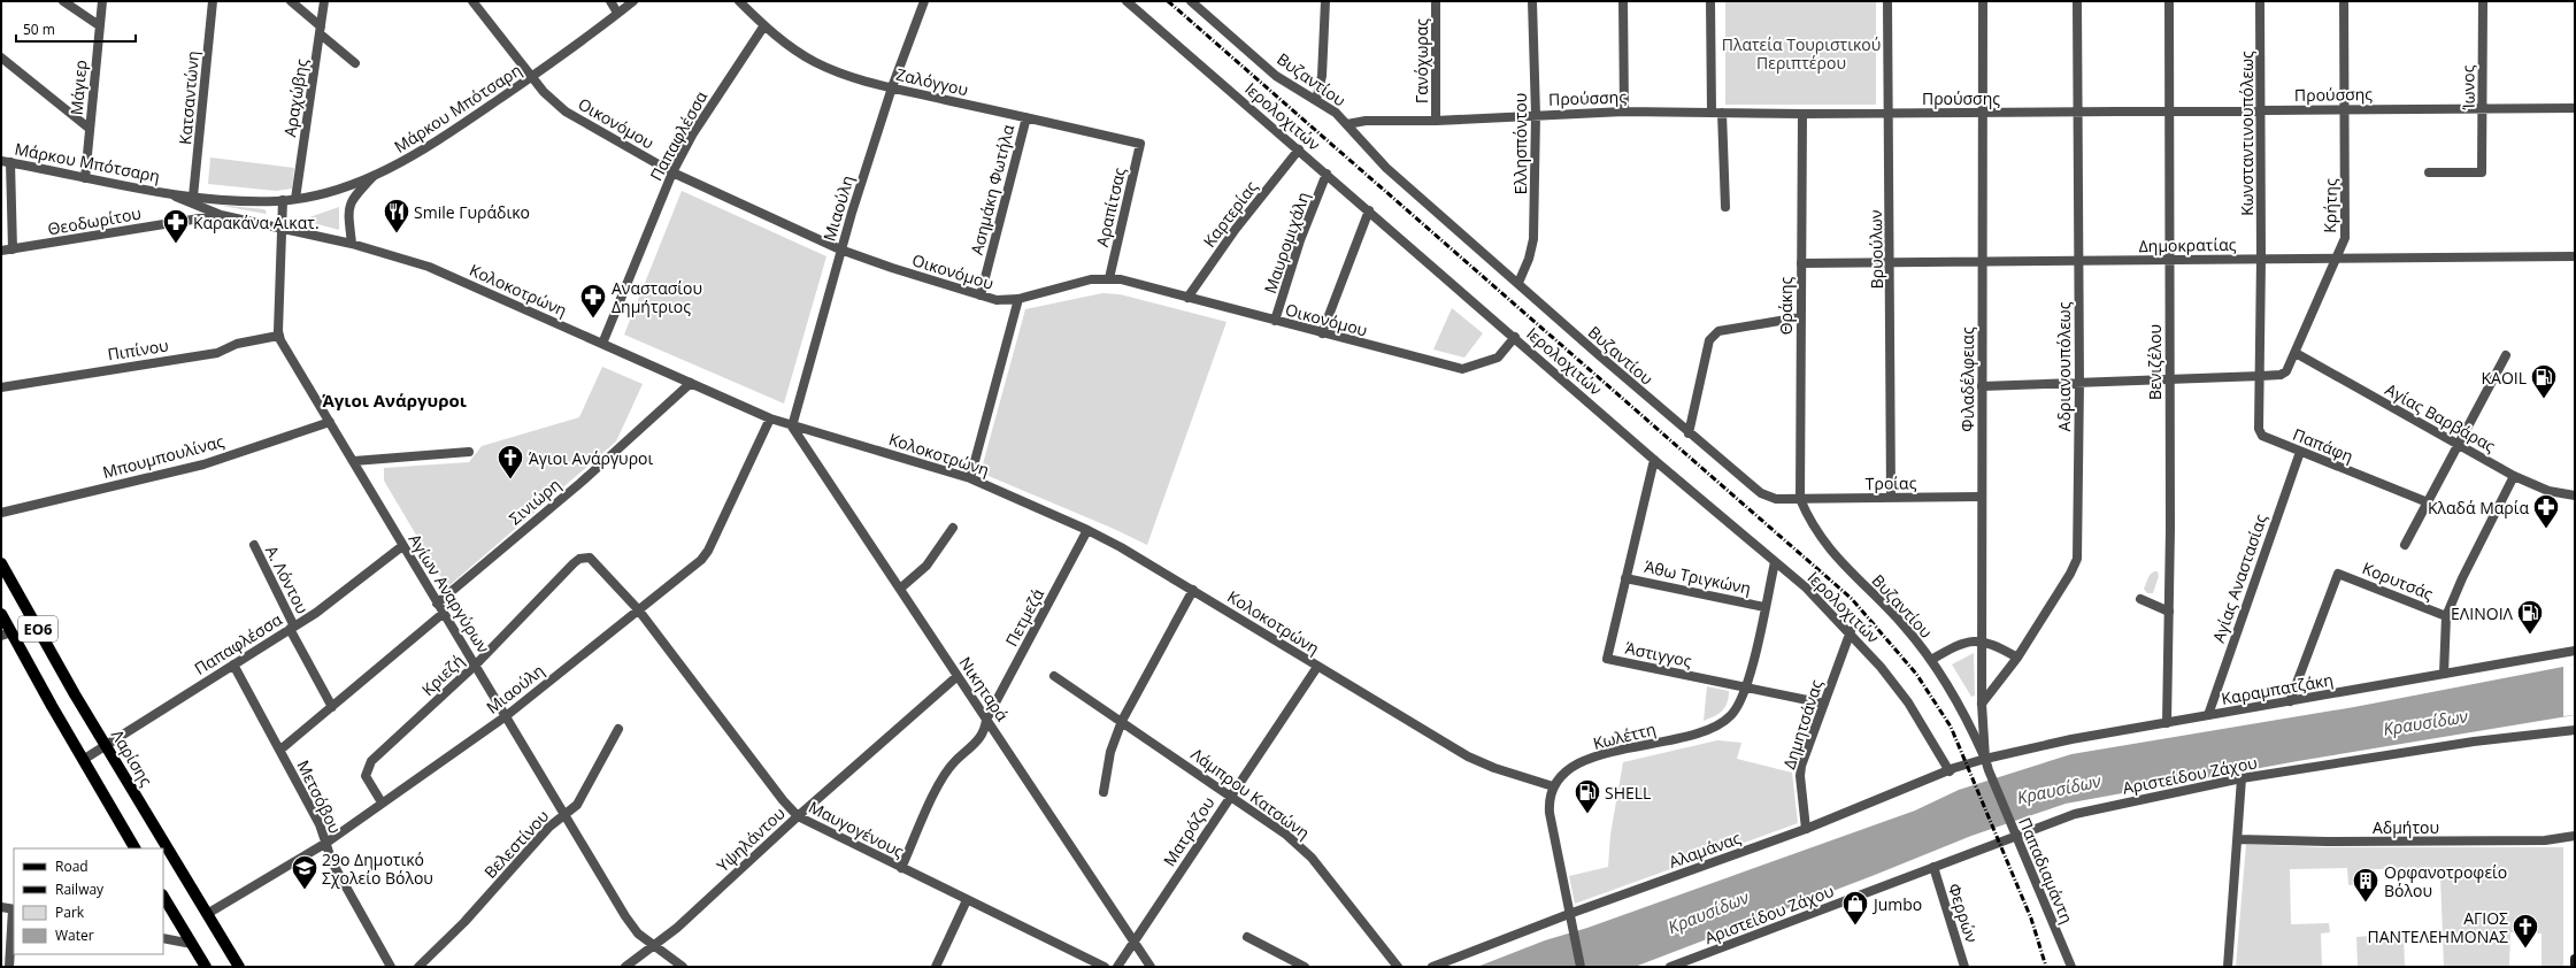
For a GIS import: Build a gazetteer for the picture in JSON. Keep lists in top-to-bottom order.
{
  "streets": {
    "main road": ["ΕΟ6", "Λαρίσης"],
    "street": [
      "Γανόχωρας",
      "Βυζαντίου",
      "Ζαλόγγου",
      "Μάγιερ",
      "Ίωνος",
      "Προύσσης",
      "Κατσαντώνη",
      "Αραχώβης",
      "Μάρκου Μπότσαρη",
      "Ιερολοχιτών",
      "Οικονόμου",
      "Κωνσταντινουπόλεως",
      "Παπαφλέσσα",
      "Ελλησπόντου",
      "Ασημάκη Φωτήλα",
      "Κρήτης",
      "Αραπίτσας",
      "Μιαούλη",
      "Καρτερίας",
      "Θεοδωρίτου",
      "Μαυρομιχάλη",
      "Δημοκρατίας",
      "Βρυούλων",
      "Κολοκοτρώνη",
      "Θράκης",
      "Πιπίνου",
      "Βενιζέλου",
      "Αδριανουπόλεως",
      "Φιλαδέλφειας",
      "Αγίας Βαρβάρας",
      "Παπάφη",
      "Μπουμπουλίνας",
      "Τροίας",
      "Σινιώρη",
      "Άθω Τριγκώνη",
      "Αγίας Αναστασίας",
      "Α. Λόντου",
      "Κορυτσάς",
      "Αγίων Αναργύρων",
      "Πετμεζά",
      "Άστιγγος",
      "Κριεζή",
      "Νικηταρά",
      "Καραμπατζάκη",
      "Δημητσάνας",
      "Κωλέττη",
      "Αριστείδου Ζάχου",
      "Λάμπρου Κατσώνη",
      "Μετσόβου",
      "Αδμήτου",
      "Μαυγογένους",
      "Ματρόζου",
      "Υψηλάντου",
      "Βελεστίνου",
      "Αλαμάνας",
      "Παπαδιαμάντη",
      "Φερρών"
    ]
  },
  "crossings": [
    ["Γανόχωρας", "Προύσσης"],
    ["Βυζαντίου", "Προύσσης"],
    ["Βυζαντίου", "Ελλησπόντου"],
    ["Βυζαντίου", "Θράκης"],
    ["Βυζαντίου", "Φιλαδέλφειας"],
    ["Βυζαντίου", "Τροίας"],
    ["Βυζαντίου", "Καραμπατζάκη"],
    ["Βυζαντίου", "Αλαμάνας"],
    ["Βυζαντίου", "Παπαδιαμάντη"],
    ["Ζαλόγγου", "Παπαφλέσσα"],
    ["Ζαλόγγου", "Ασημάκη Φωτήλα"],
    ["Ζαλόγγου", "Αραπίτσας"],
    ["Ζαλόγγου", "Μιαούλη"],
    ["Μάγιερ", "Μάρκου Μπότσαρη"],
    ["Ίωνος", "Προύσσης"],
    ["Προύσσης", "Κωνσταντινουπόλεως"],
    ["Προύσσης", "Ελλησπόντου"],
    ["Προύσσης", "Κρήτης"],
    ["Προύσσης", "Βρυούλων"],
    ["Προύσσης", "Θράκης"],
    ["Προύσσης", "Βενιζέλου"],
    ["Προύσσης", "Αδριανουπόλεως"],
    ["Προύσσης", "Φιλαδέλφειας"],
    ["Κατσαντώνη", "Μάρκου Μπότσαρη"],
    ["Αραχώβης", "Μάρκου Μπότσαρη"],
    ["Μάρκου Μπότσαρη", "Οικονόμου"],
    ["Μάρκου Μπότσαρη", "Θεοδωρίτου"],
    ["Μάρκου Μπότσαρη", "Κολοκοτρώνη"],
    ["Ιερολοχιτών", "Οικονόμου"],
    ["Ιερολοχιτών", "Καρτερίας"],
    ["Ιερολοχιτών", "Μαυρομιχάλη"],
    ["Ιερολοχιτών", "Άστιγγος"],
    ["Ιερολοχιτών", "Δημητσάνας"],
    ["Ιερολοχιτών", "Κωλέττη"],
    ["Ιερολοχιτών", "Αλαμάνας"],
    ["Οικονόμου", "Παπαφλέσσα"],
    ["Οικονόμου", "Ασημάκη Φωτήλα"],
    ["Οικονόμου", "Αραπίτσας"],
    ["Οικονόμου", "Μιαούλη"],
    ["Οικονόμου", "Καρτερίας"],
    ["Οικονόμου", "Μαυρομιχάλη"],
    ["Κωνσταντινουπόλεως", "Κρήτης"],
    ["Κωνσταντινουπόλεως", "Δημοκρατίας"],
    ["Κωνσταντινουπόλεως", "Παπάφη"],
    ["Παπαφλέσσα", "Κολοκοτρώνη"],
    ["Παπαφλέσσα", "Α. Λόντου"],
    ["Παπαφλέσσα", "Αγίων Αναργύρων"],
    ["Παπαφλέσσα", "ΕΟ6"],
    ["Παπαφλέσσα", "Λαρίσης"],
    ["Παπαφλέσσα", "Μετσόβου"],
    ["Κρήτης", "Δημοκρατίας"],
    ["Κρήτης", "Αγίας Βαρβάρας"],
    ["Κρήτης", "Παπάφη"],
    ["Μιαούλη", "Κολοκοτρώνη"],
    ["Μιαούλη", "Αγίων Αναργύρων"],
    ["Μιαούλη", "Κριεζή"],
    ["Μιαούλη", "Νικηταρά"],
    ["Μιαούλη", "Λαρίσης"],
    ["Μιαούλη", "Μετσόβου"],
    ["Μιαούλη", "Μαυγογένους"],
    ["Δημοκρατίας", "Βρυούλων"],
    ["Δημοκρατίας", "Θράκης"],
    ["Δημοκρατίας", "Βενιζέλου"],
    ["Δημοκρατίας", "Αδριανουπόλεως"],
    ["Δημοκρατίας", "Φιλαδέλφειας"],
    ["Βρυούλων", "Τροίας"],
    ["Κολοκοτρώνη", "Σινιώρη"],
    ["Κολοκοτρώνη", "Πετμεζά"],
    ["Κολοκοτρώνη", "Νικηταρά"],
    ["Κολοκοτρώνη", "Κωλέττη"],
    ["Κολοκοτρώνη", "Ματρόζου"],
    ["Θράκης", "Τροίας"],
    ["Πιπίνου", "Αγίων Αναργύρων"],
    ["Βενιζέλου", "Καραμπατζάκη"],
    ["Αδριανουπόλεως", "Φιλαδέλφειας"],
    ["Φιλαδέλφειας", "Τροίας"],
    ["Φιλαδέλφειας", "Καραμπατζάκη"],
    ["Φιλαδέλφειας", "Αλαμάνας"],
    ["Φιλαδέλφειας", "Παπαδιαμάντη"],
    ["Παπάφη", "Αγίας Αναστασίας"],
    ["Μπουμπουλίνας", "Αγίων Αναργύρων"],
    ["Σινιώρη", "Αγίων Αναργύρων"],
    ["Άθω Τριγκώνη", "Άστιγγος"],
    ["Άθω Τριγκώνη", "Κωλέττη"],
    ["Αγίας Αναστασίας", "Καραμπατζάκη"],
    ["Κορυτσάς", "Καραμπατζάκη"],
    ["Αγίων Αναργύρων", "Κριεζή"],
    ["Αγίων Αναργύρων", "Υψηλάντου"],
    ["Αγίων Αναργύρων", "Βελεστίνου"],
    ["Πετμεζά", "Νικηταρά"],
    ["Πετμεζά", "Μαυγογένους"],
    ["Άστιγγος", "Δημητσάνας"],
    ["Άστιγγος", "Κωλέττη"],
    ["Κριεζή", "Μαυγογένους"],
    ["Νικηταρά", "Ματρόζου"],
    ["Νικηταρά", "Υψηλάντου"],
    ["Καραμπατζάκη", "Αλαμάνας"],
    ["Καραμπατζάκη", "Παπαδιαμάντη"],
    ["Δημητσάνας", "Αλαμάνας"],
    ["Αριστείδου Ζάχου", "Παπαδιαμάντη"],
    ["Αριστείδου Ζάχου", "Φερρών"],
    ["Λάμπρου Κατσώνη", "Ματρόζου"],
    ["Μαυγογένους", "Υψηλάντου"],
    ["Αλαμάνας", "Παπαδιαμάντη"]
  ],
  "districts": ["Άγιοι Ανάργυροι"],
  "water": ["Κραυσίδων"],
  "parks": ["Πλατεία Τουριστικού Περιπτέρου"],
  "places": {
    "restaurant": ["Smile Γυράδικο"],
    "pharmacy": ["Καρακάνα Αικατ.", "Αναστασίου Δημήτριος", "Κλαδά Μαρία"],
    "fuel station": ["KAOIL", "ΕΛΙΝΟΙΛ", "SHELL"],
    "church": ["Άγιοι Ανάργυροι", "ΑΓΙΟΣ ΠΑΝΤΕΛΕΗΜΟΝΑΣ"],
    "school or university": ["29ο Δημοτικό Σχολείο Βόλου"],
    "building": ["Ορφανοτροφείο Βόλου"],
    "shop": ["Jumbo"]
  },
  "legend": [
    "Road",
    "Railway",
    "Park",
    "Water"
  ],
  "scale_bar": "50 m"
}
